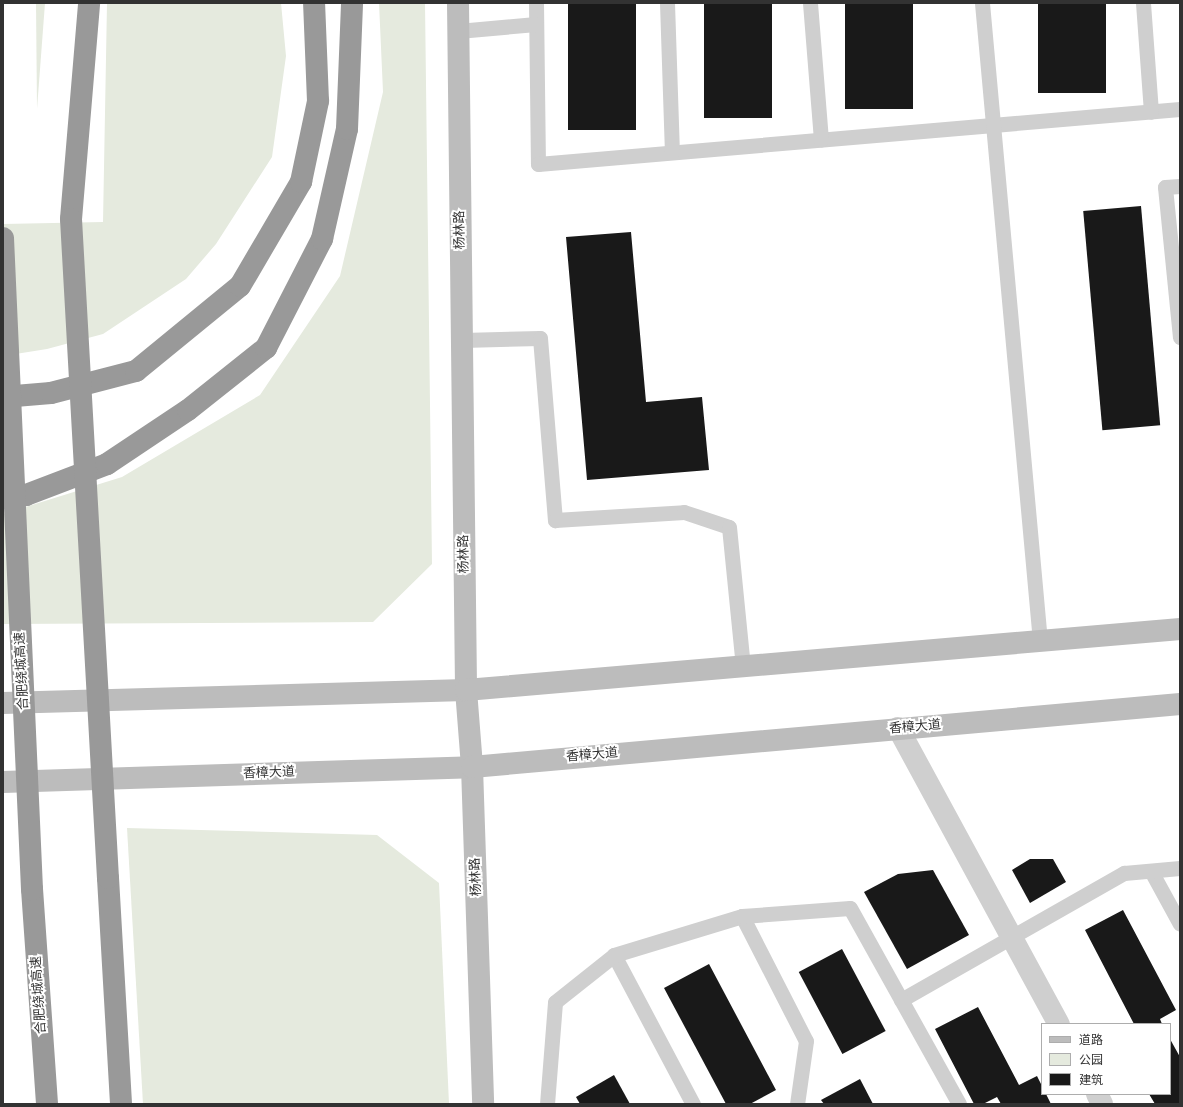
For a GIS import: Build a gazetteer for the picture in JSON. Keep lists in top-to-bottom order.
{
  "streets": {
    "highway": ["合肥绕城高速"],
    "main road": ["杨林路", "香樟大道"]
  },
  "crossings": [
    ["杨林路", "香樟大道"]
  ],
  "legend": ["道路", "公园", "建筑"]
}
